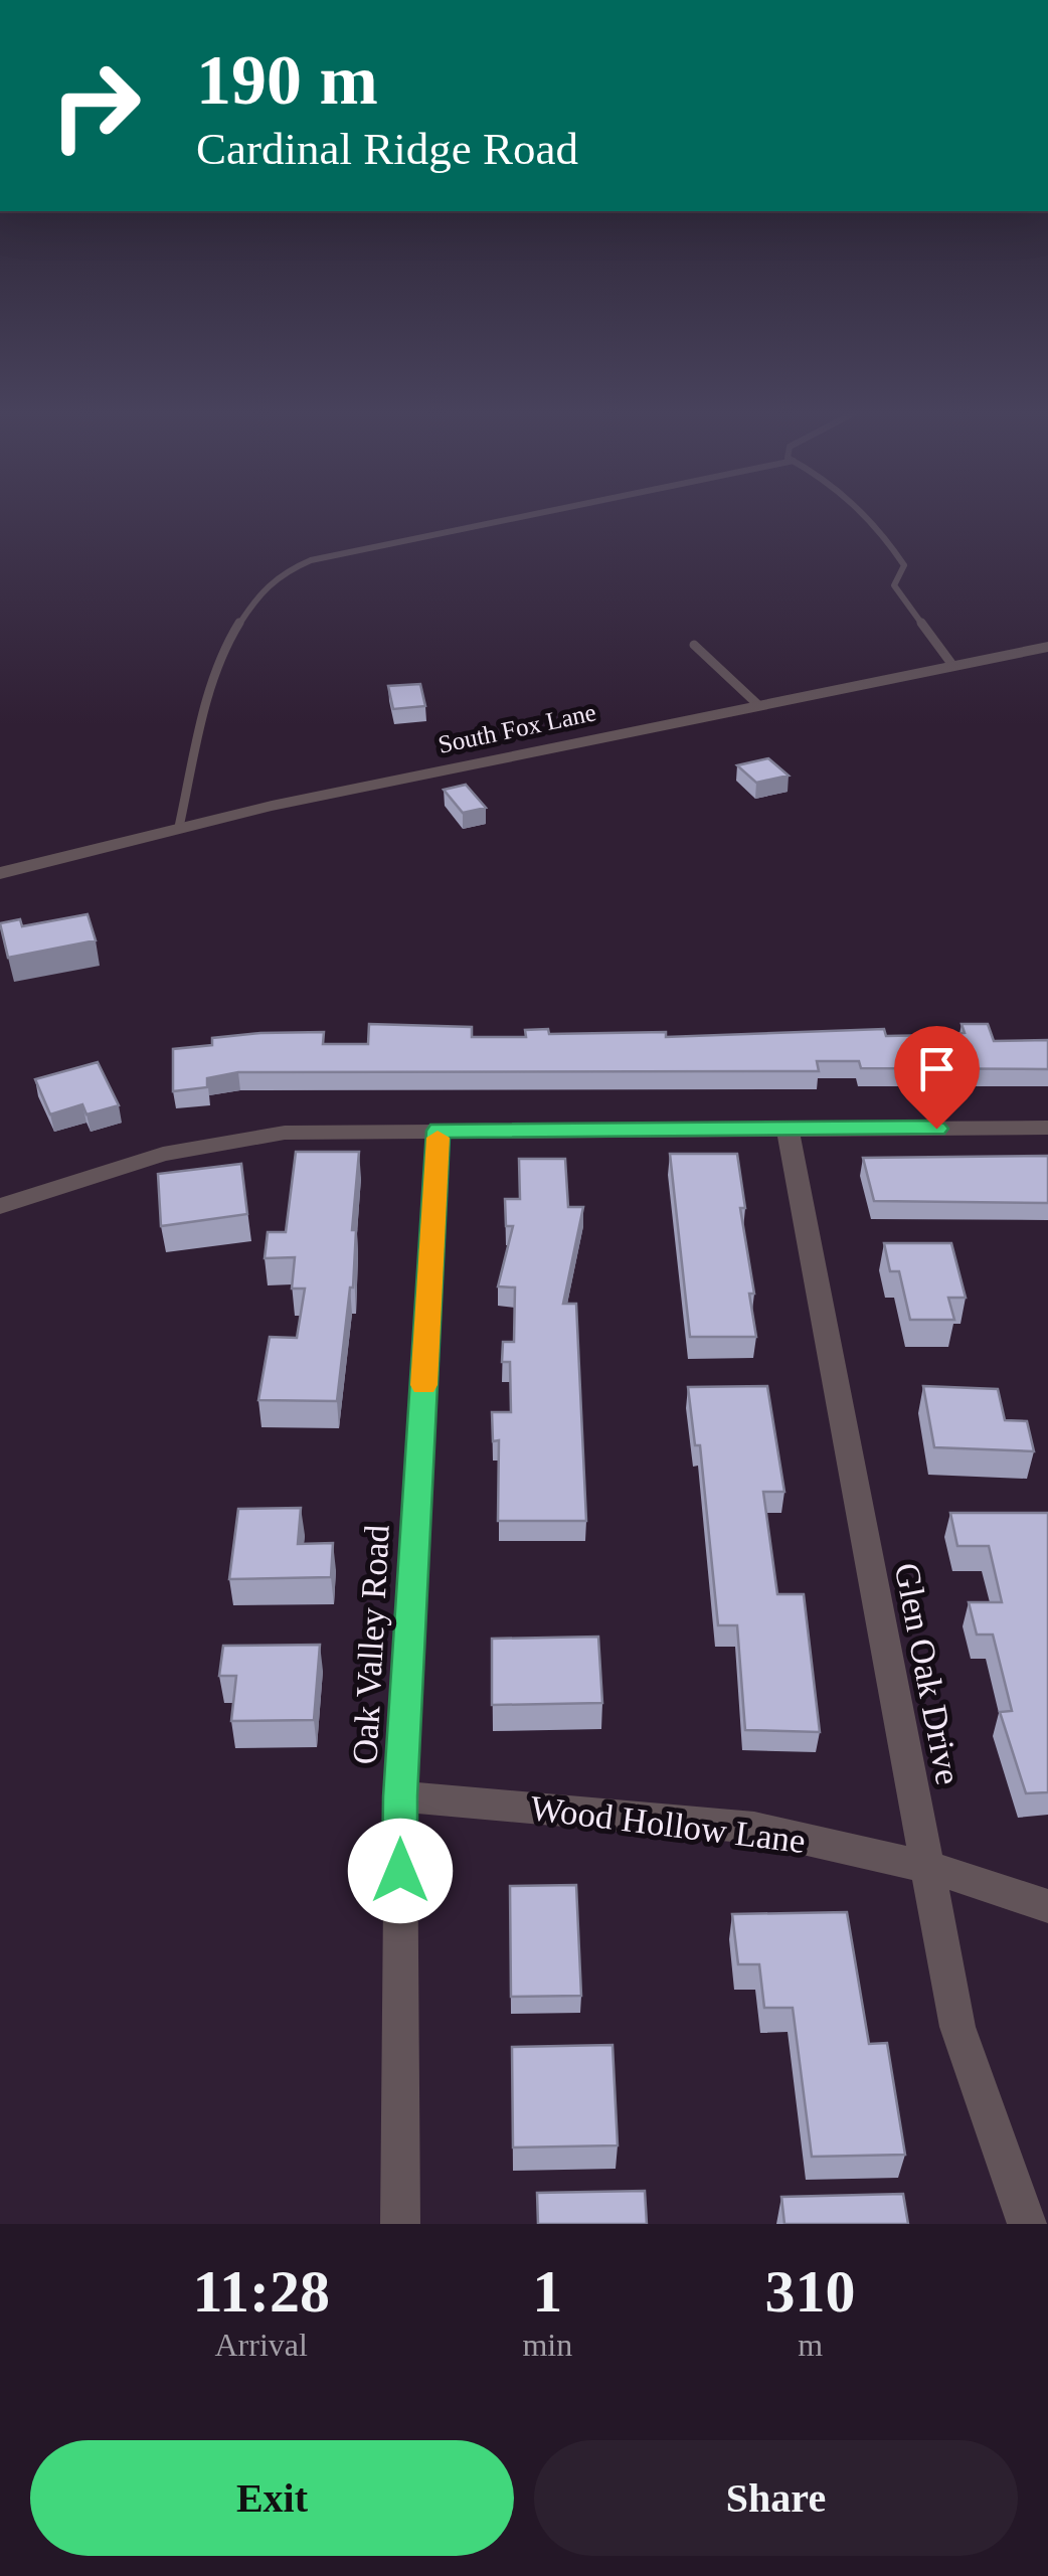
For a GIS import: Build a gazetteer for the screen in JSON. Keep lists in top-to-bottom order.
{
  "streets": {
    "street": [
      "South Fox Lane",
      "Oak Valley Road",
      "Glen Oak Drive",
      "Wood Hollow Lane"
    ]
  },
  "crossings": [
    ["Oak Valley Road", "Wood Hollow Lane"],
    ["Glen Oak Drive", "Wood Hollow Lane"]
  ],
  "page": {
    "turn": ["190 m", "Cardinal Ridge Road"],
    "eta": [
      "11:28",
      "Arrival",
      "1",
      "min",
      "310",
      "m"
    ],
    "buttons": ["Exit", "Share"]
  }
}
